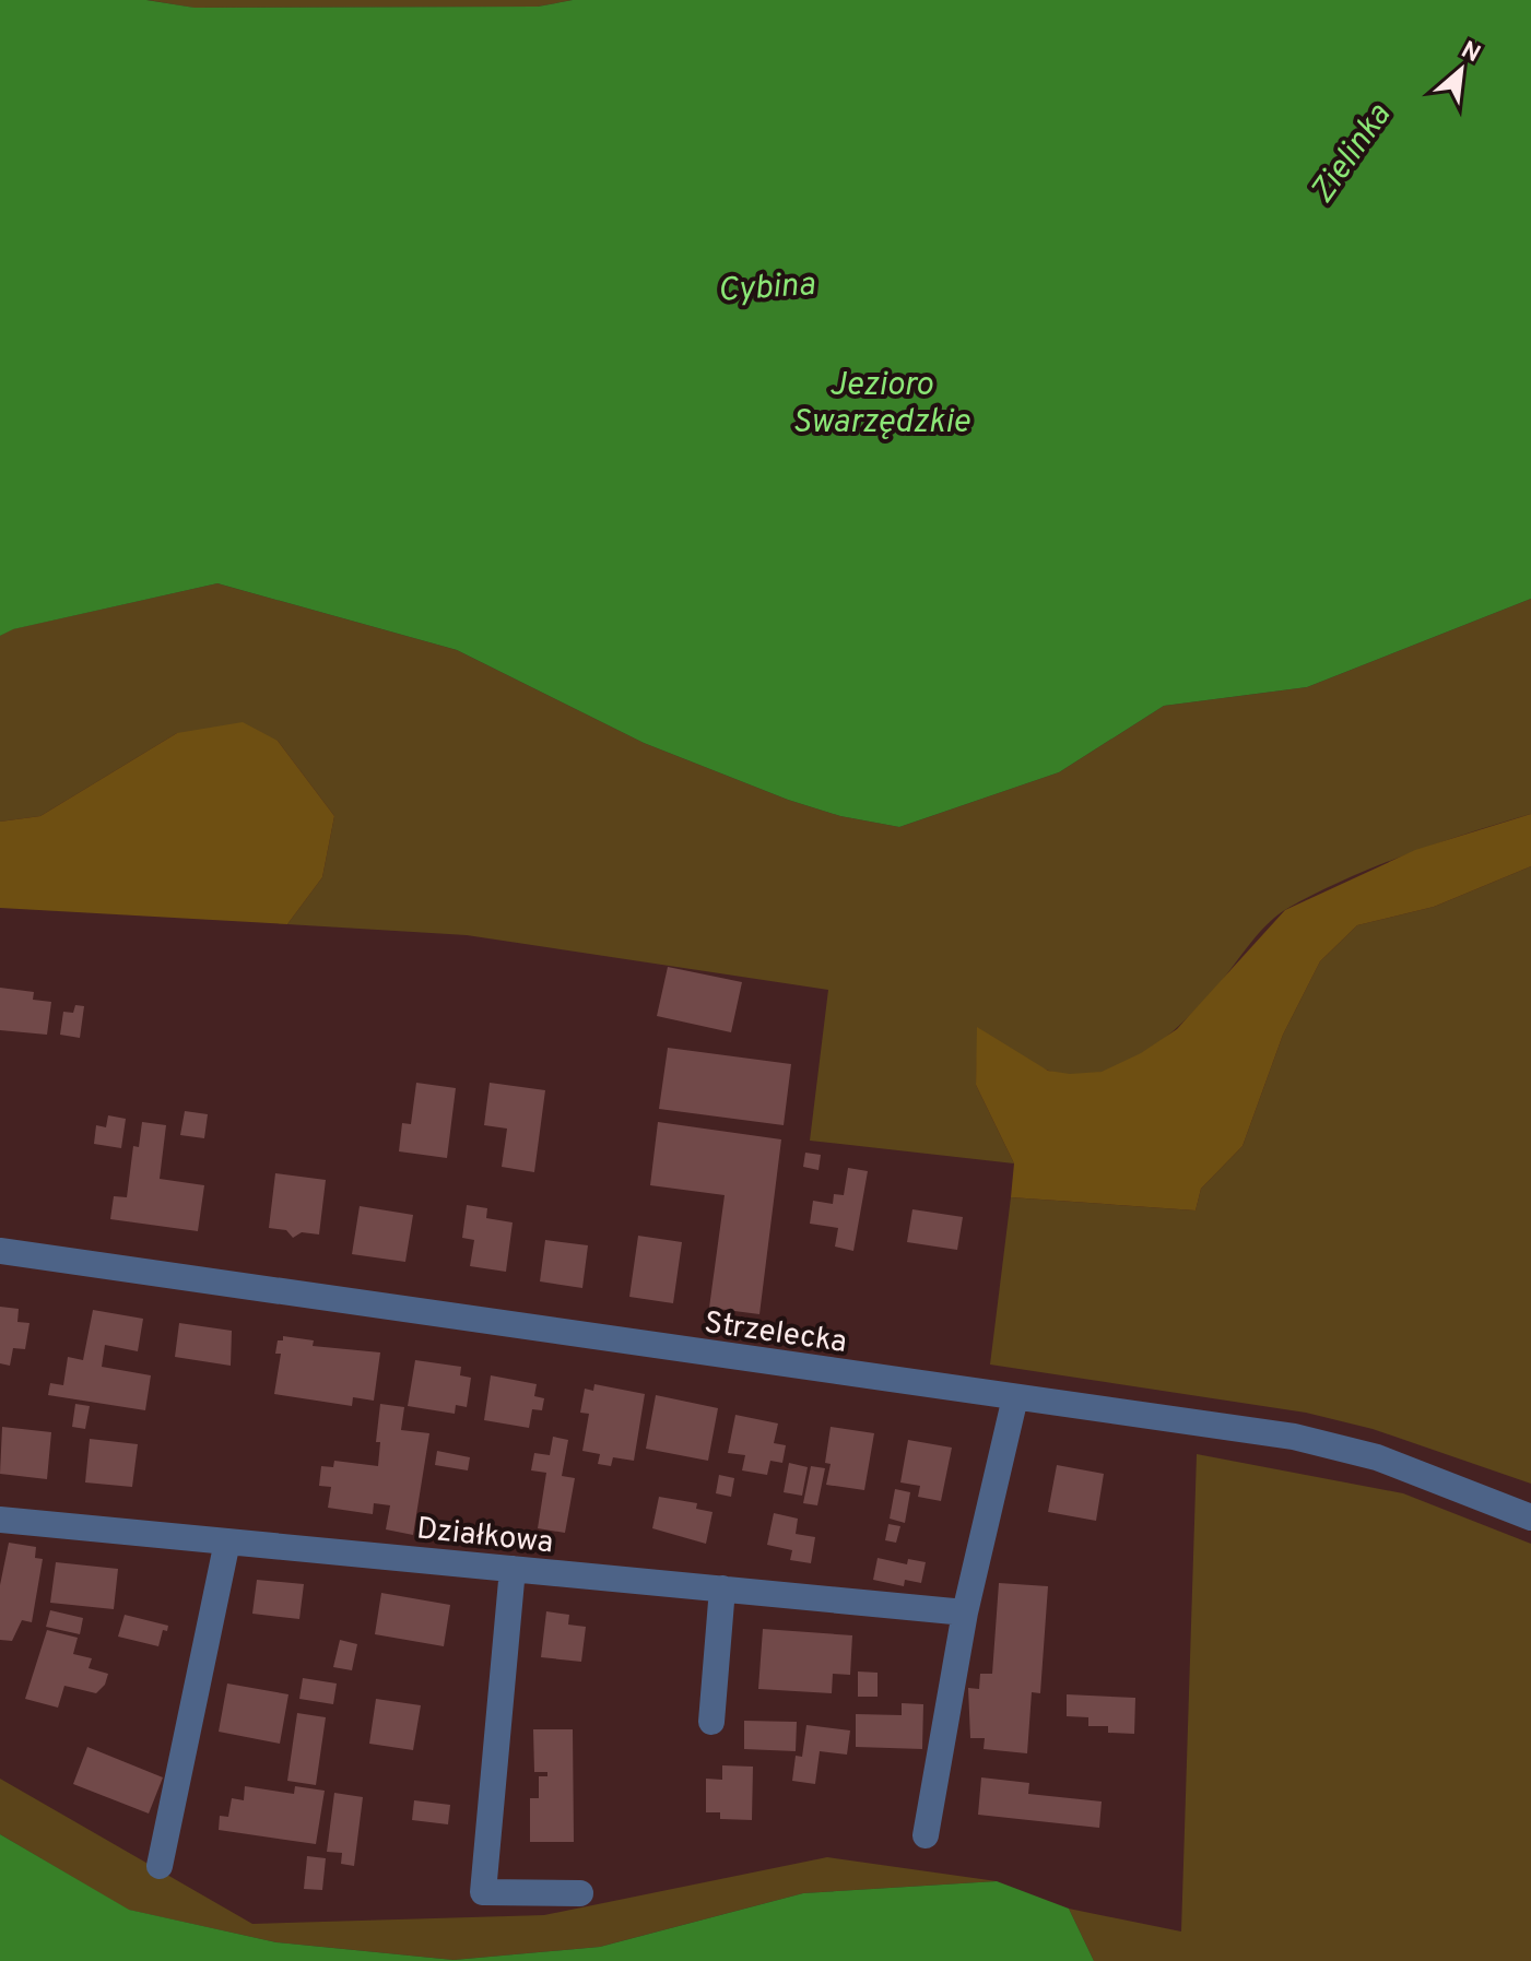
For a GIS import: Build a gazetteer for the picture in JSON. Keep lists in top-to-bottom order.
{
  "streets": {
    "street": ["Strzelecka", "Działkowa"]
  },
  "water": ["Zielinka", "Cybina", "Jezioro Swarzędzkie"],
  "north": "top right"
}
